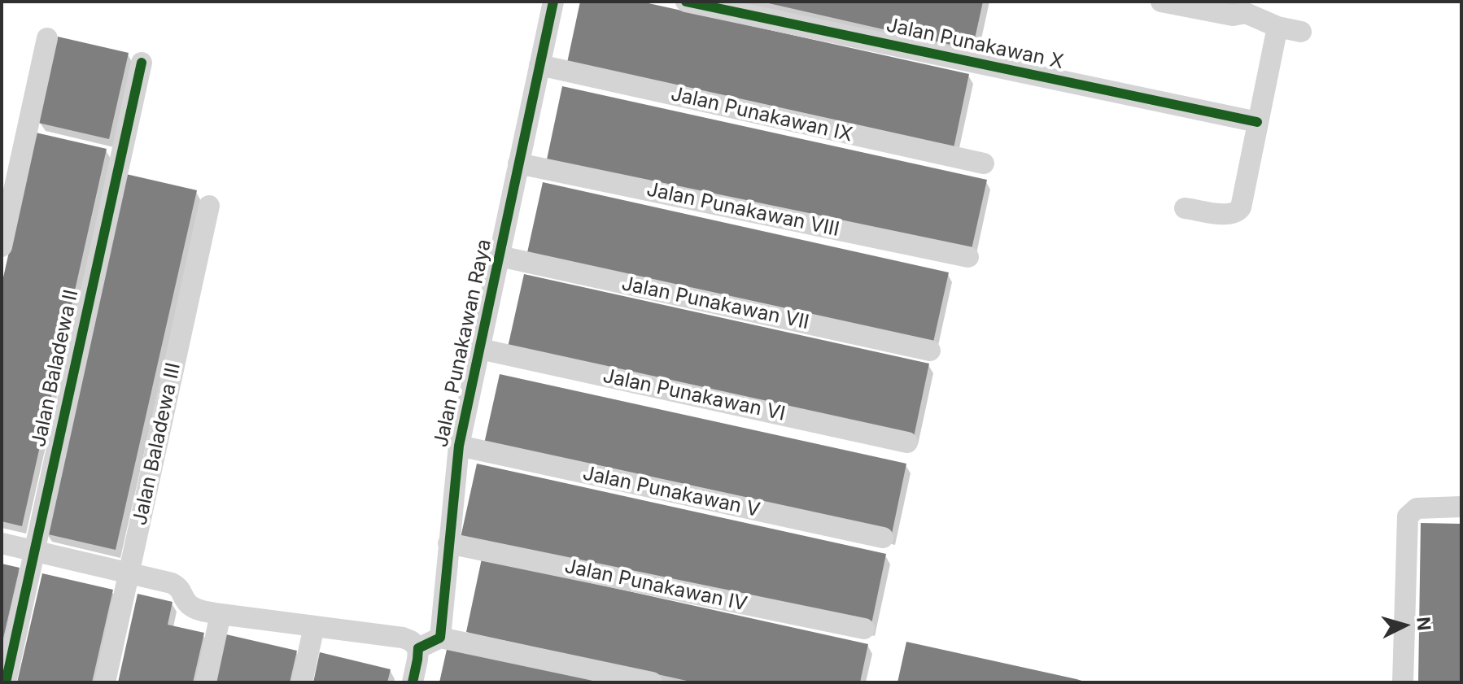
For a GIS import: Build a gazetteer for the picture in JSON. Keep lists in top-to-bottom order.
{
  "streets": {
    "street": [
      "Jalan Punakawan X",
      "Jalan Punakawan IX",
      "Jalan Punakawan VIII",
      "Jalan Punakawan VII",
      "Jalan Punakawan Raya",
      "Jalan Baladewa II",
      "Jalan Punakawan VI",
      "Jalan Baladewa III",
      "Jalan Punakawan V",
      "Jalan Punakawan IV"
    ]
  },
  "crossings": [
    ["Jalan Punakawan IX", "Jalan Punakawan Raya"],
    ["Jalan Punakawan VIII", "Jalan Punakawan Raya"],
    ["Jalan Punakawan VII", "Jalan Punakawan Raya"],
    ["Jalan Punakawan Raya", "Jalan Punakawan VI"],
    ["Jalan Punakawan Raya", "Jalan Punakawan V"],
    ["Jalan Punakawan Raya", "Jalan Punakawan IV"]
  ],
  "north": "right"
}
